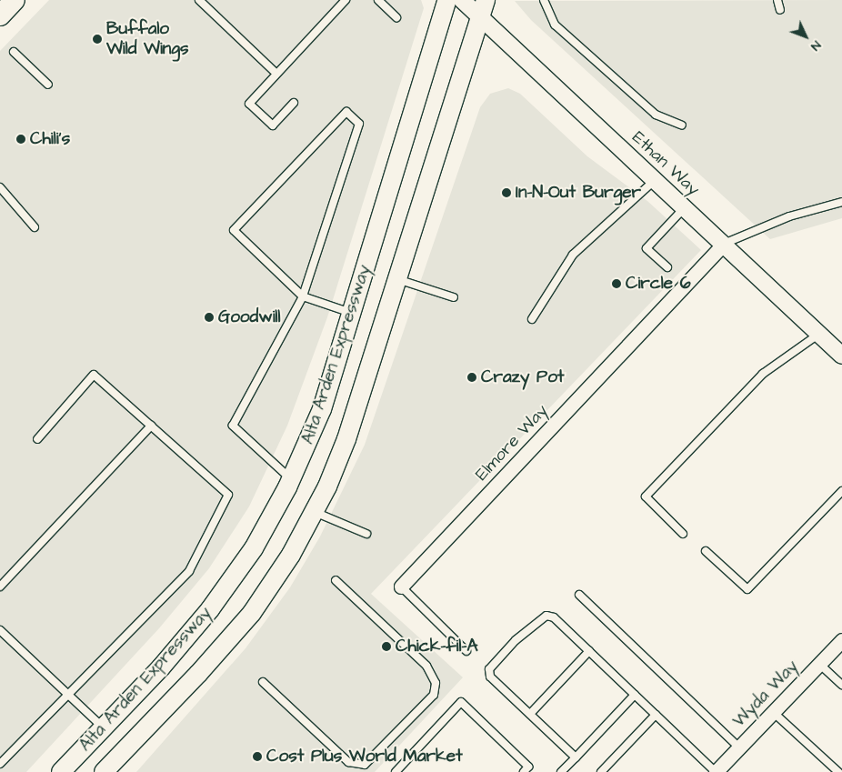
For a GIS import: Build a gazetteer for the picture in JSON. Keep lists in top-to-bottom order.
{
  "streets": {
    "main road": ["Alta Arden Expressway"],
    "street": ["Ethan Way", "Elmore Way", "Wyda Way"]
  },
  "crossings": [
    ["Ethan Way", "Alta Arden Expressway"],
    ["Ethan Way", "Elmore Way"]
  ],
  "places": [
    "Buffalo Wild Wings",
    "Chili's",
    "In-N-Out Burger",
    "Circle 6",
    "Goodwill",
    "Crazy Pot",
    "Chick-fil-A",
    "Cost Plus World Market"
  ],
  "north": "bottom right"
}
